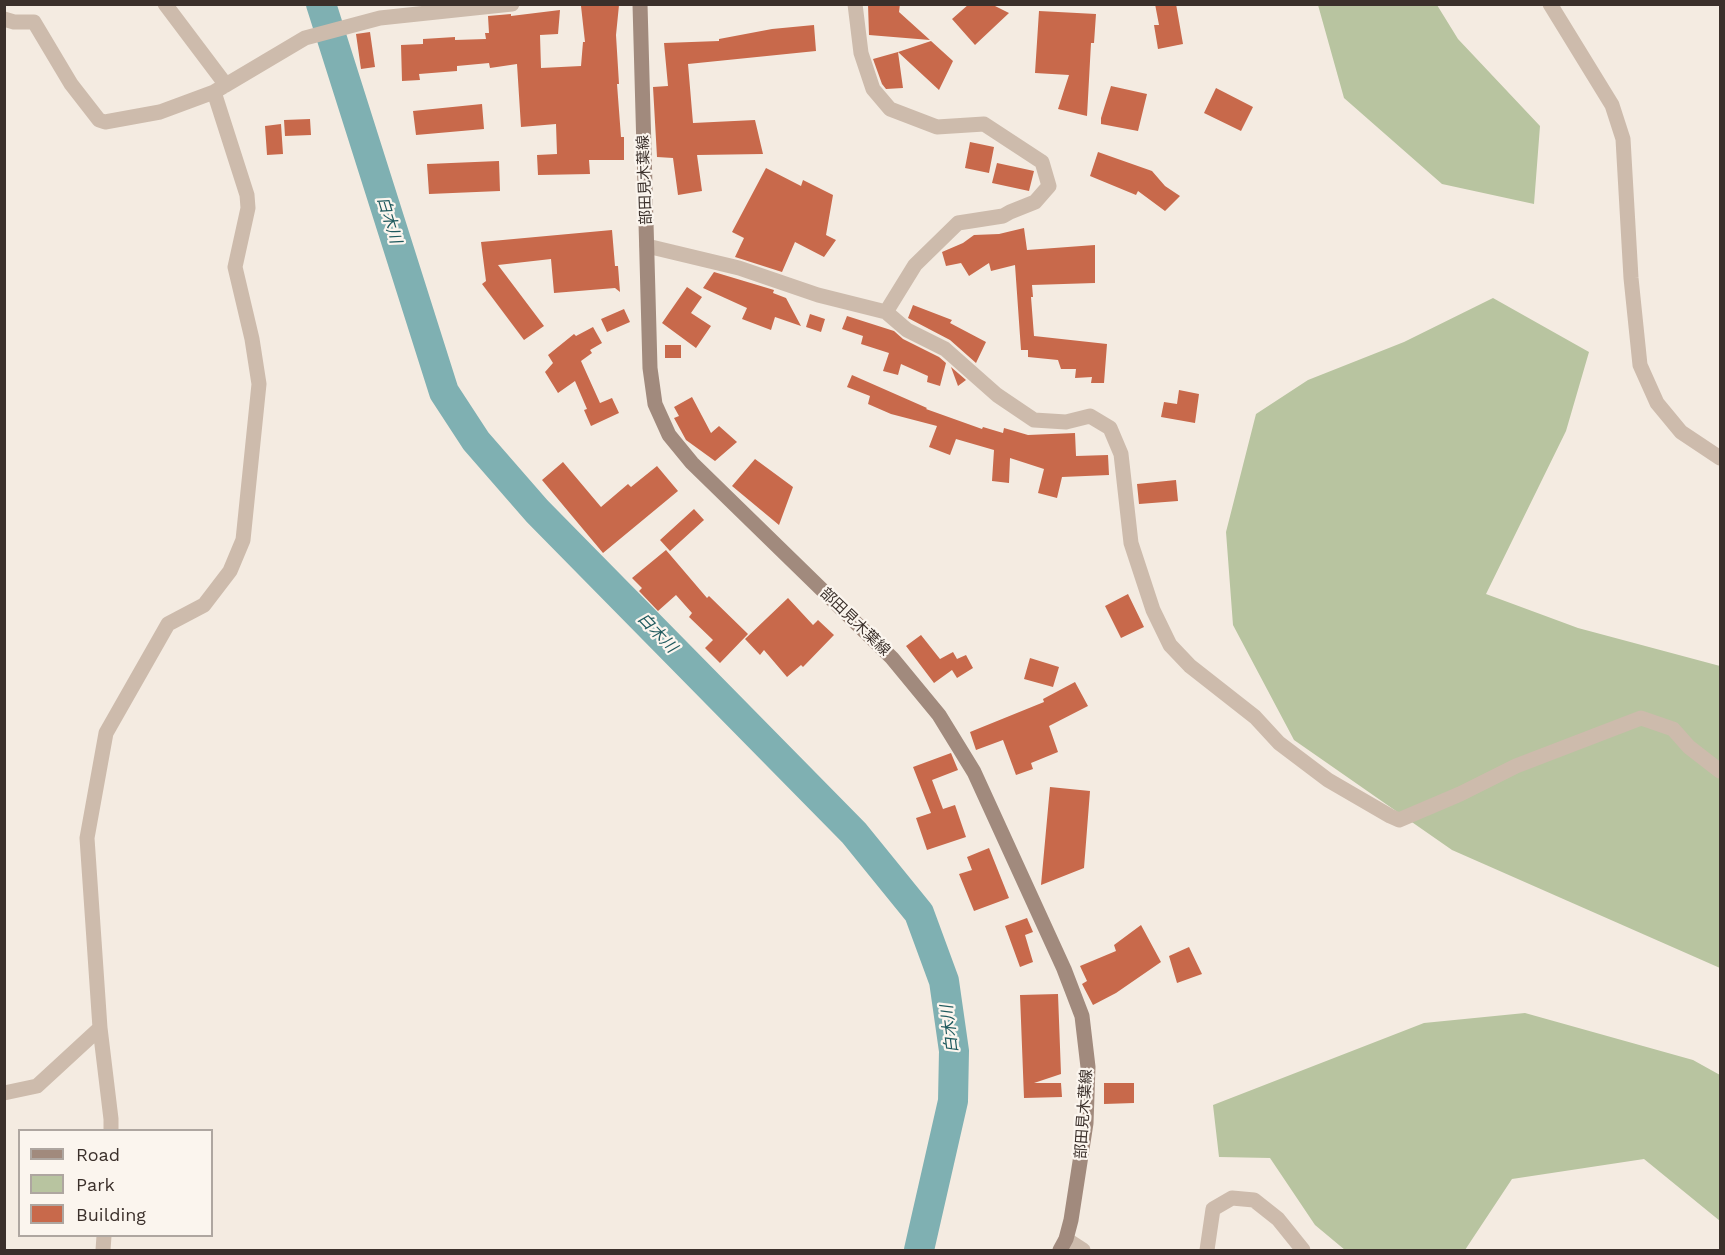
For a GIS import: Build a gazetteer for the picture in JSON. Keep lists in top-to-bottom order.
{
  "streets": {
    "main road": ["部田見木葉線"]
  },
  "water": ["白木川"],
  "legend": ["Road", "Park", "Building"]
}
